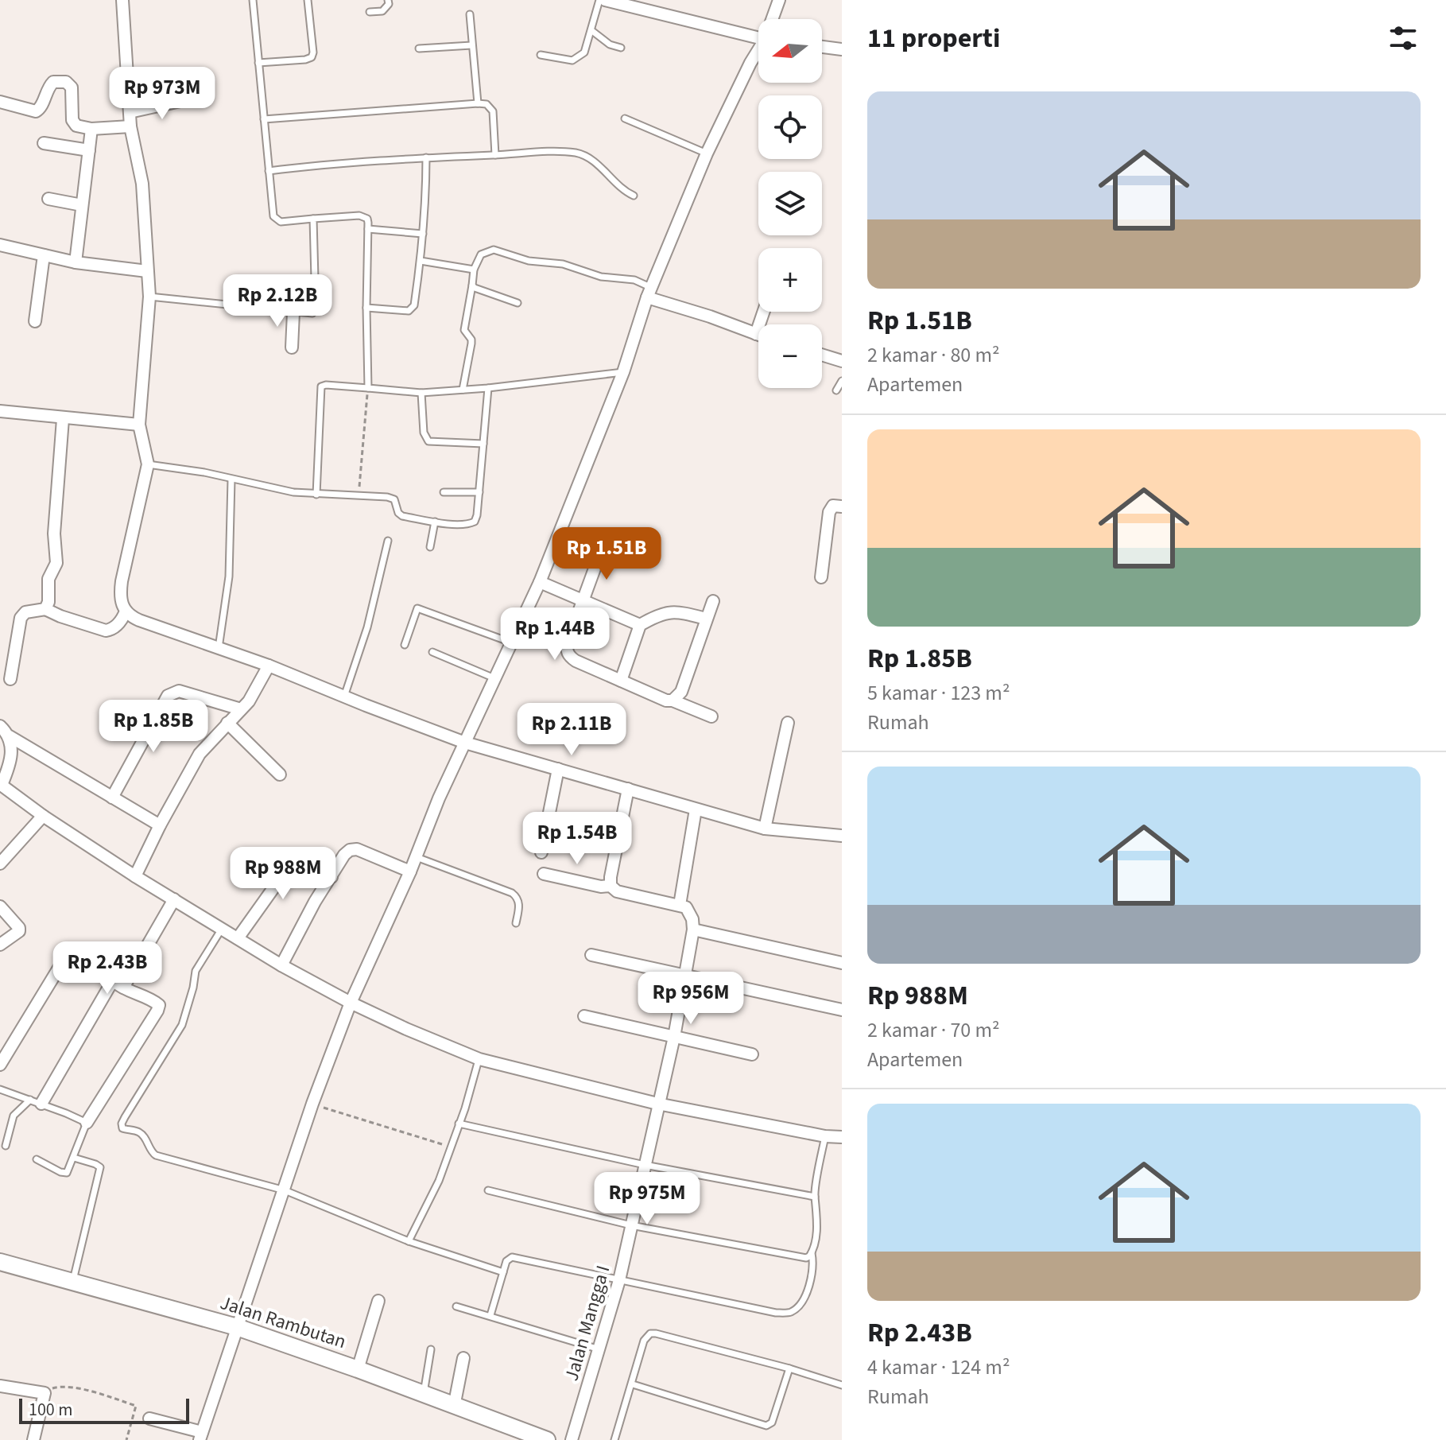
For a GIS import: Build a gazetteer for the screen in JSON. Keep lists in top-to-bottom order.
{
  "streets": {
    "street": ["Jalan Rambutan", "Jalan Mangga I"]
  },
  "scale_bar": "100 m",
  "north": "left",
  "page": {
    "heading": "11 properti",
    "map_buttons": ["+", "−"],
    "price": [
      "Rp 973M",
      "Rp 2.12B",
      "Rp 1.51B",
      "Rp 1.44B",
      "Rp 1.85B",
      "Rp 2.11B",
      "Rp 1.54B",
      "Rp 988M",
      "Rp 2.43B",
      "Rp 956M",
      "Rp 975M"
    ],
    "list": [
      {
        "name": "Rp 1.51B",
        "note": "2 kamar · 80 m² · Apartemen"
      },
      {
        "name": "Rp 1.85B",
        "note": "5 kamar · 123 m² · Rumah"
      },
      {
        "name": "Rp 988M",
        "note": "2 kamar · 70 m² · Apartemen"
      },
      {
        "name": "Rp 2.43B",
        "note": "4 kamar · 124 m² · Rumah"
      }
    ],
    "scale": "100 m"
  }
}
